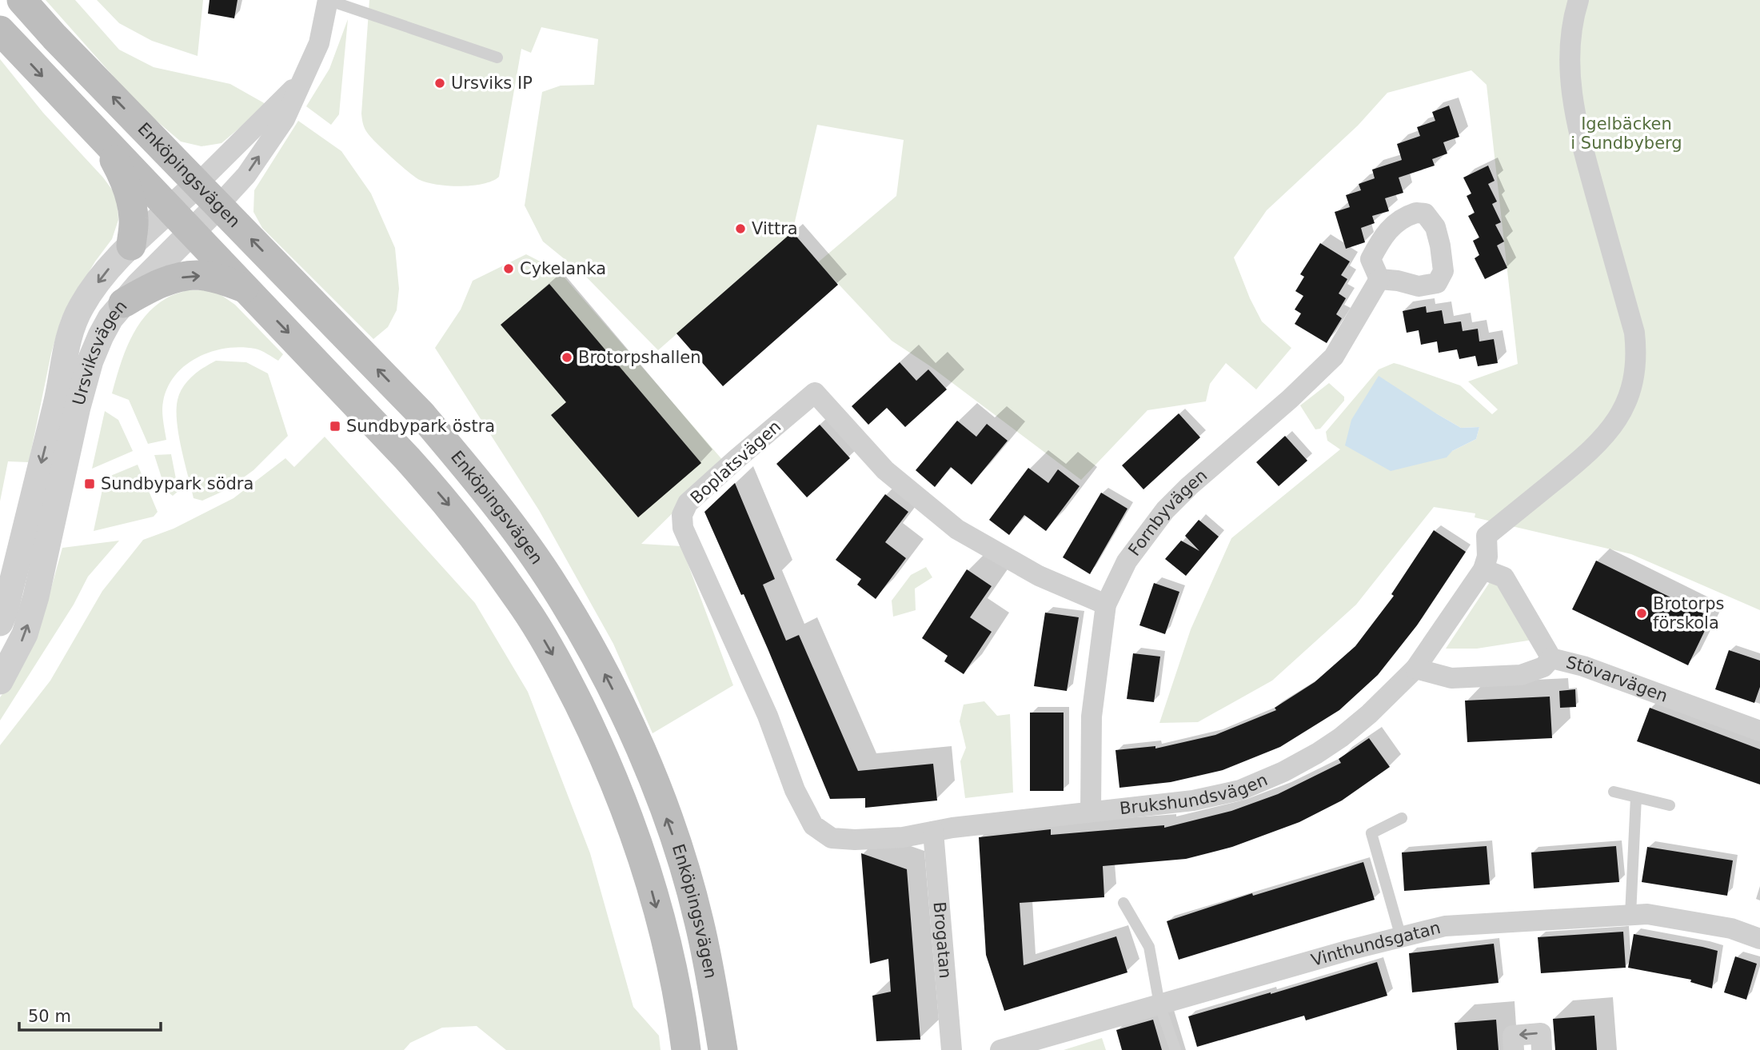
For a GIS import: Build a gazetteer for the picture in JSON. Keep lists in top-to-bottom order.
{
  "streets": {
    "main road": ["Enköpingsvägen"],
    "street": [
      "Ursviksvägen",
      "Boplatsvägen",
      "Fornbyvägen",
      "Stövarvägen",
      "Brukshundsvägen",
      "Brogatan",
      "Vinthundsgatan"
    ]
  },
  "crossings": [
    ["Enköpingsvägen", "Ursviksvägen"],
    ["Boplatsvägen", "Fornbyvägen"],
    ["Boplatsvägen", "Brukshundsvägen"],
    ["Boplatsvägen", "Brogatan"],
    ["Fornbyvägen", "Brukshundsvägen"],
    ["Stövarvägen", "Brukshundsvägen"],
    ["Brukshundsvägen", "Brogatan"]
  ],
  "parks": ["Igelbäcken i Sundbyberg"],
  "places": {
    "other": [
      "Ursviks IP",
      "Vittra",
      "Cykelanka",
      "Brotorpshallen",
      "Brotorps förskola"
    ],
    "transit": ["Sundbypark östra", "Sundbypark södra"]
  },
  "scale_bar": "50 m"
}
